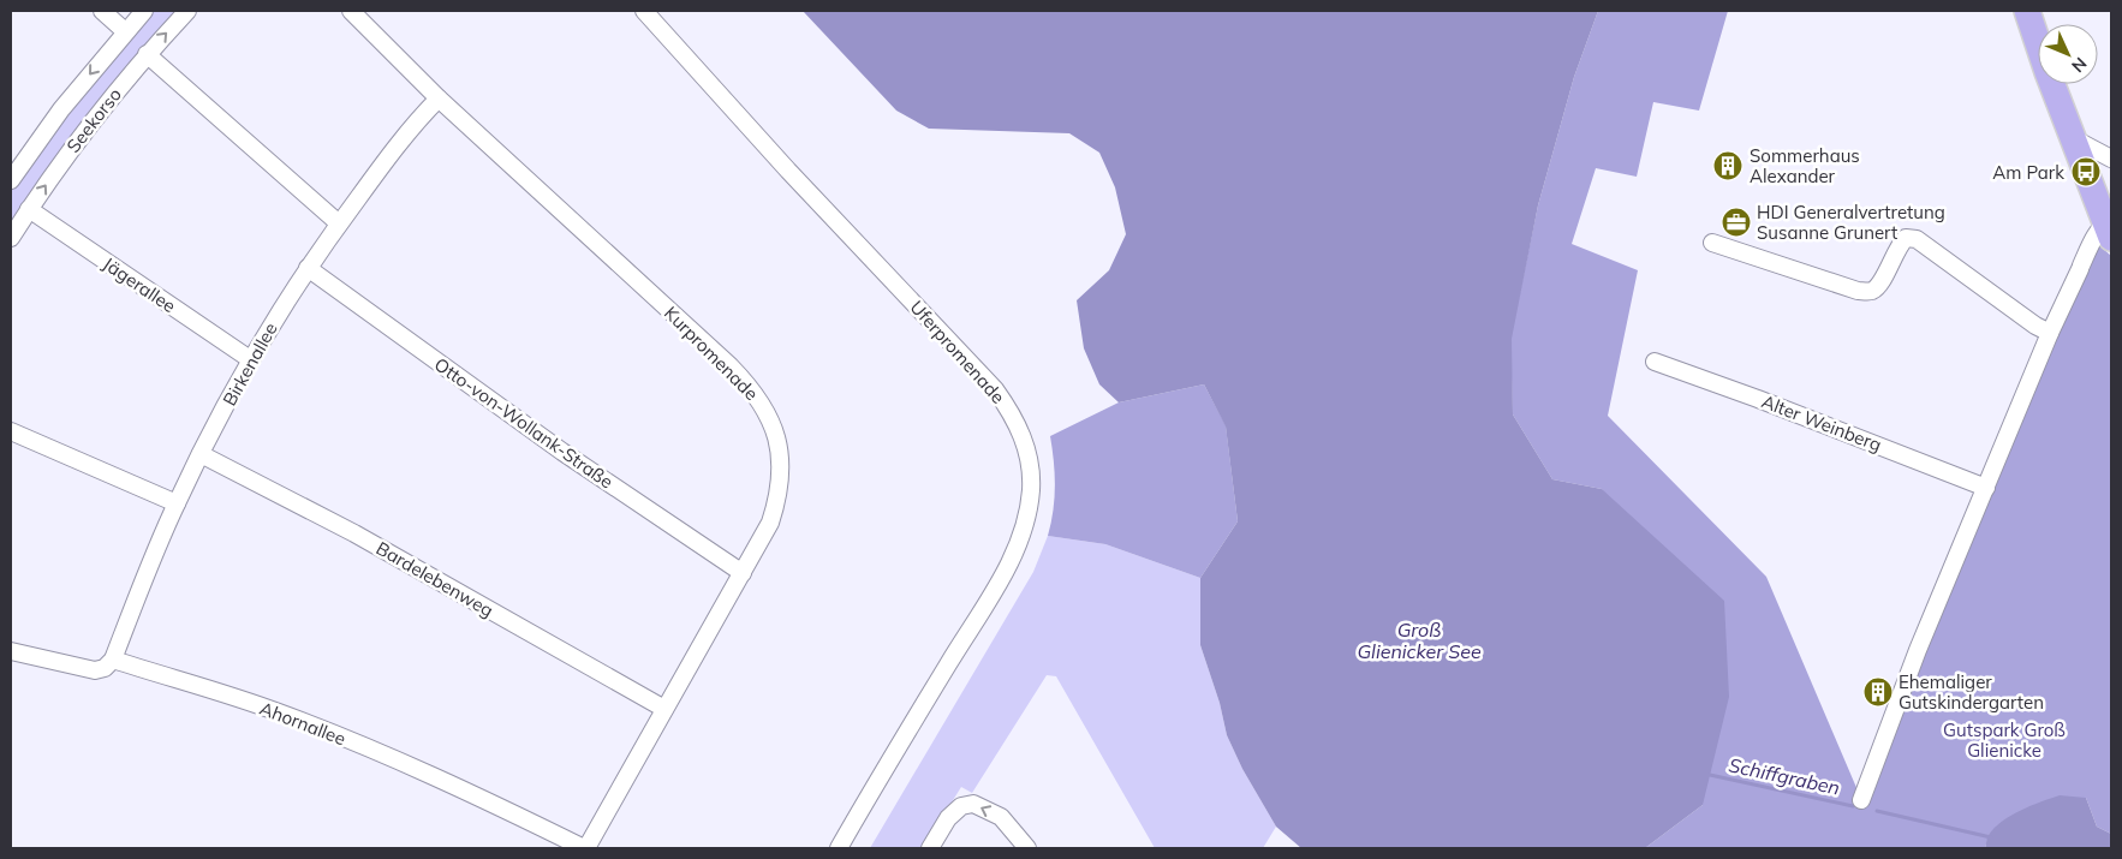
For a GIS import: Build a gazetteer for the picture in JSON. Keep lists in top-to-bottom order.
{
  "streets": {
    "street": [
      "Seekorso",
      "Jägerallee",
      "Uferpromenade",
      "Kurpromenade",
      "Birkenallee",
      "Otto-von-Wollank-Straße",
      "Alter Weinberg",
      "Bardelebenweg",
      "Ahornallee"
    ]
  },
  "crossings": [
    ["Seekorso", "Jägerallee"],
    ["Jägerallee", "Birkenallee"],
    ["Kurpromenade", "Birkenallee"],
    ["Kurpromenade", "Otto-von-Wollank-Straße"],
    ["Kurpromenade", "Bardelebenweg"],
    ["Kurpromenade", "Ahornallee"],
    ["Birkenallee", "Otto-von-Wollank-Straße"],
    ["Birkenallee", "Bardelebenweg"],
    ["Birkenallee", "Ahornallee"]
  ],
  "water": ["Groß Glienicker See", "Schiffgraben"],
  "parks": ["Gutspark Groß Glienicke"],
  "places": {
    "building": ["Sommerhaus Alexander", "Ehemaliger Gutskindergarten"],
    "bus stop": ["Am Park"],
    "office": ["HDI Generalvertretung Susanne Grunert"]
  },
  "north": "bottom right"
}
